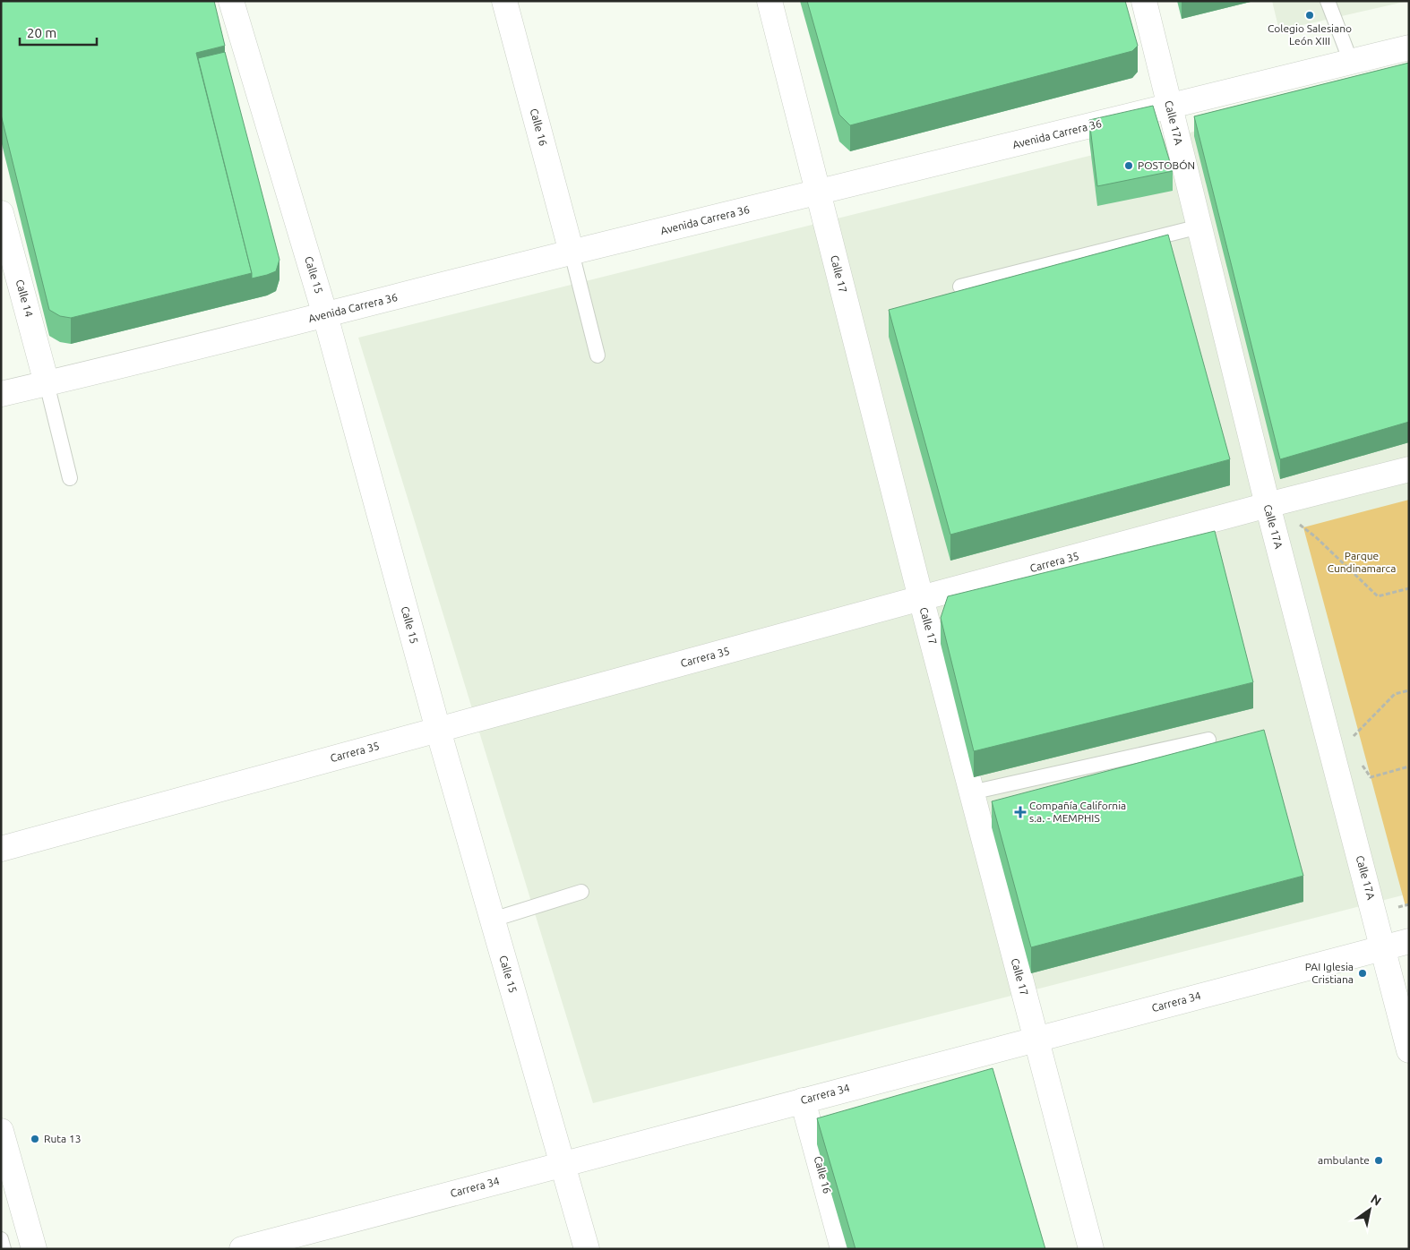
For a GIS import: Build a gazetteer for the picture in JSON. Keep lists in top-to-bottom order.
{
  "streets": {
    "street": [
      "Calle 17A",
      "Calle 16",
      "Avenida Carrera 36",
      "Calle 17",
      "Calle 15",
      "Calle 14",
      "Carrera 35",
      "Carrera 34"
    ]
  },
  "crossings": [
    ["Calle 17A", "Avenida Carrera 36"],
    ["Calle 17A", "Carrera 35"],
    ["Calle 17A", "Carrera 34"],
    ["Calle 16", "Avenida Carrera 36"],
    ["Calle 16", "Carrera 34"],
    ["Avenida Carrera 36", "Calle 17"],
    ["Avenida Carrera 36", "Calle 15"],
    ["Avenida Carrera 36", "Calle 14"],
    ["Calle 17", "Carrera 35"],
    ["Calle 17", "Carrera 34"],
    ["Calle 15", "Carrera 35"],
    ["Calle 15", "Carrera 34"]
  ],
  "parks": ["Parque Cundinamarca"],
  "places": {
    "other": [
      "Colegio Salesiano León XIII",
      "POSTOBÓN",
      "PAI Iglesia Cristiana",
      "Ruta 13",
      "ambulante"
    ],
    "health": ["Compañía California s.a. - MEMPHIS"]
  },
  "scale_bar": "20 m",
  "north": "top right"
}
